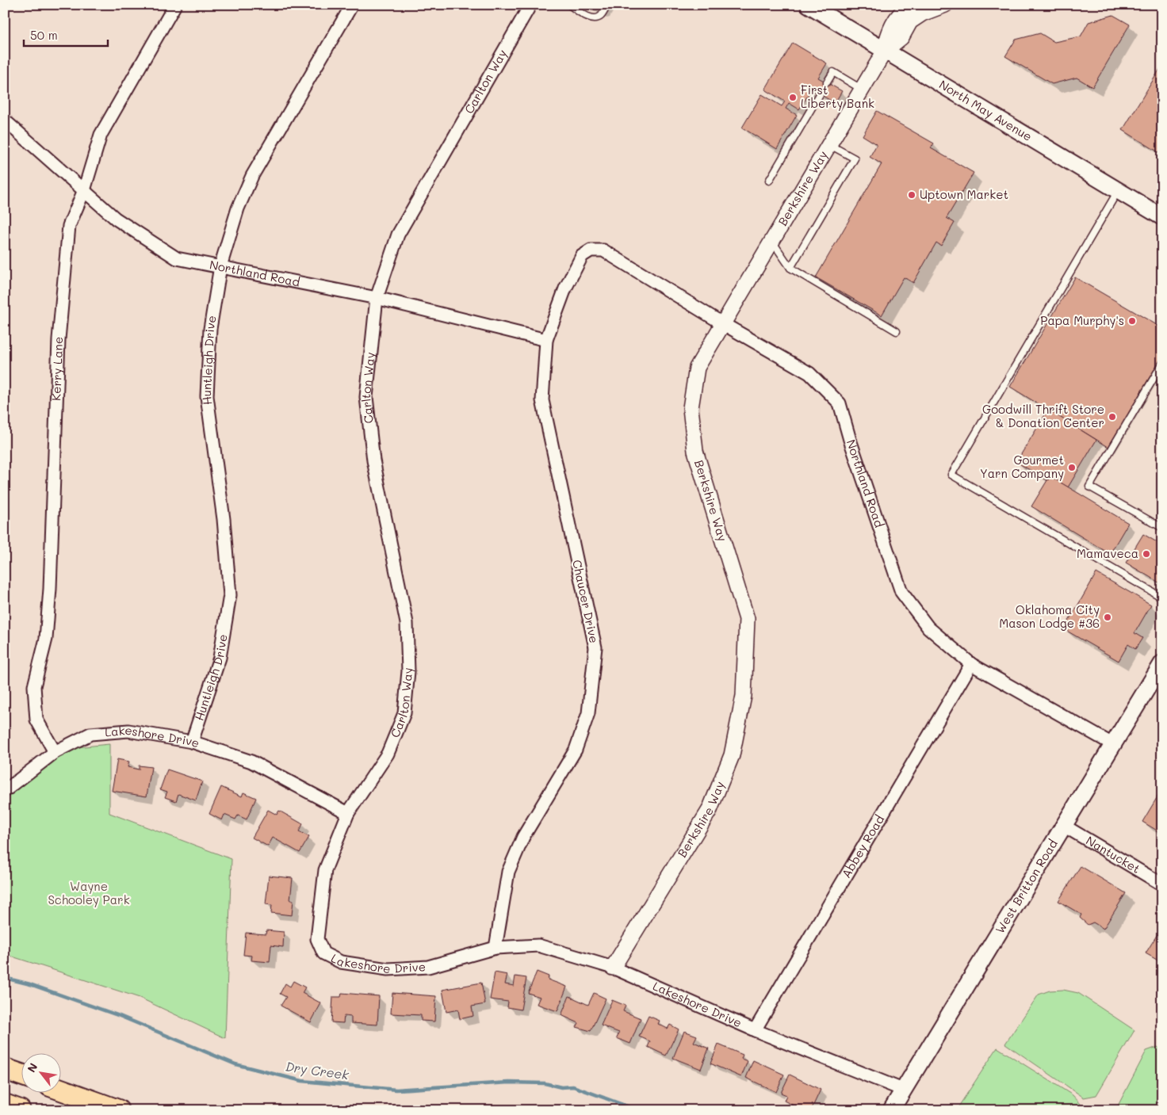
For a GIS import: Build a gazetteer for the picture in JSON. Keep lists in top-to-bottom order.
{
  "streets": {
    "main road": ["North May Avenue", "West Britton Road"],
    "street": [
      "Carlton Way",
      "Berkshire Way",
      "Northland Road",
      "Huntleigh Drive",
      "Kerry Lane",
      "Chaucer Drive",
      "Lakeshore Drive",
      "Abbey Road",
      "Nantucket"
    ]
  },
  "crossings": [
    ["Carlton Way", "Northland Road"],
    ["Carlton Way", "Lakeshore Drive"],
    ["North May Avenue", "Berkshire Way"],
    ["Berkshire Way", "Northland Road"],
    ["Berkshire Way", "Lakeshore Drive"],
    ["Northland Road", "Huntleigh Drive"],
    ["Northland Road", "Kerry Lane"],
    ["Northland Road", "Chaucer Drive"],
    ["Northland Road", "Abbey Road"],
    ["Northland Road", "West Britton Road"],
    ["Huntleigh Drive", "Lakeshore Drive"],
    ["Kerry Lane", "Lakeshore Drive"],
    ["Chaucer Drive", "Lakeshore Drive"],
    ["Lakeshore Drive", "Abbey Road"],
    ["Lakeshore Drive", "West Britton Road"],
    ["Nantucket", "West Britton Road"]
  ],
  "water": ["Dry Creek"],
  "parks": ["Wayne Schooley Park"],
  "places": [
    "First Liberty Bank",
    "Uptown Market",
    "Papa Murphy's",
    "Goodwill Thrift Store & Donation Center",
    "Gourmet Yarn Company",
    "Mamaveca",
    "Oklahoma City Mason Lodge #36"
  ],
  "scale_bar": "50 m",
  "north": "top left"
}
